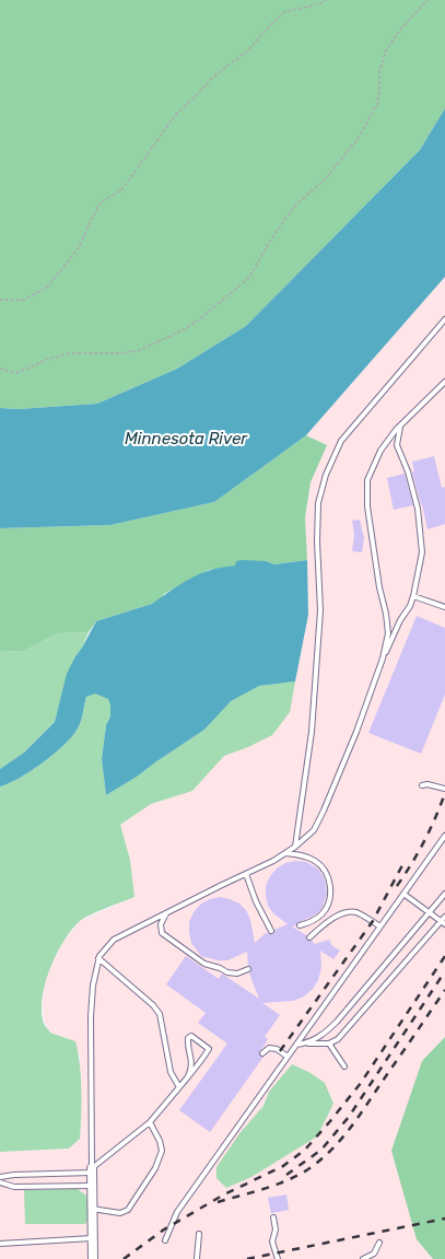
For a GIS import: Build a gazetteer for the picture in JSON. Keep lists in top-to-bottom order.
{
  "water": ["Minnesota River"]
}
